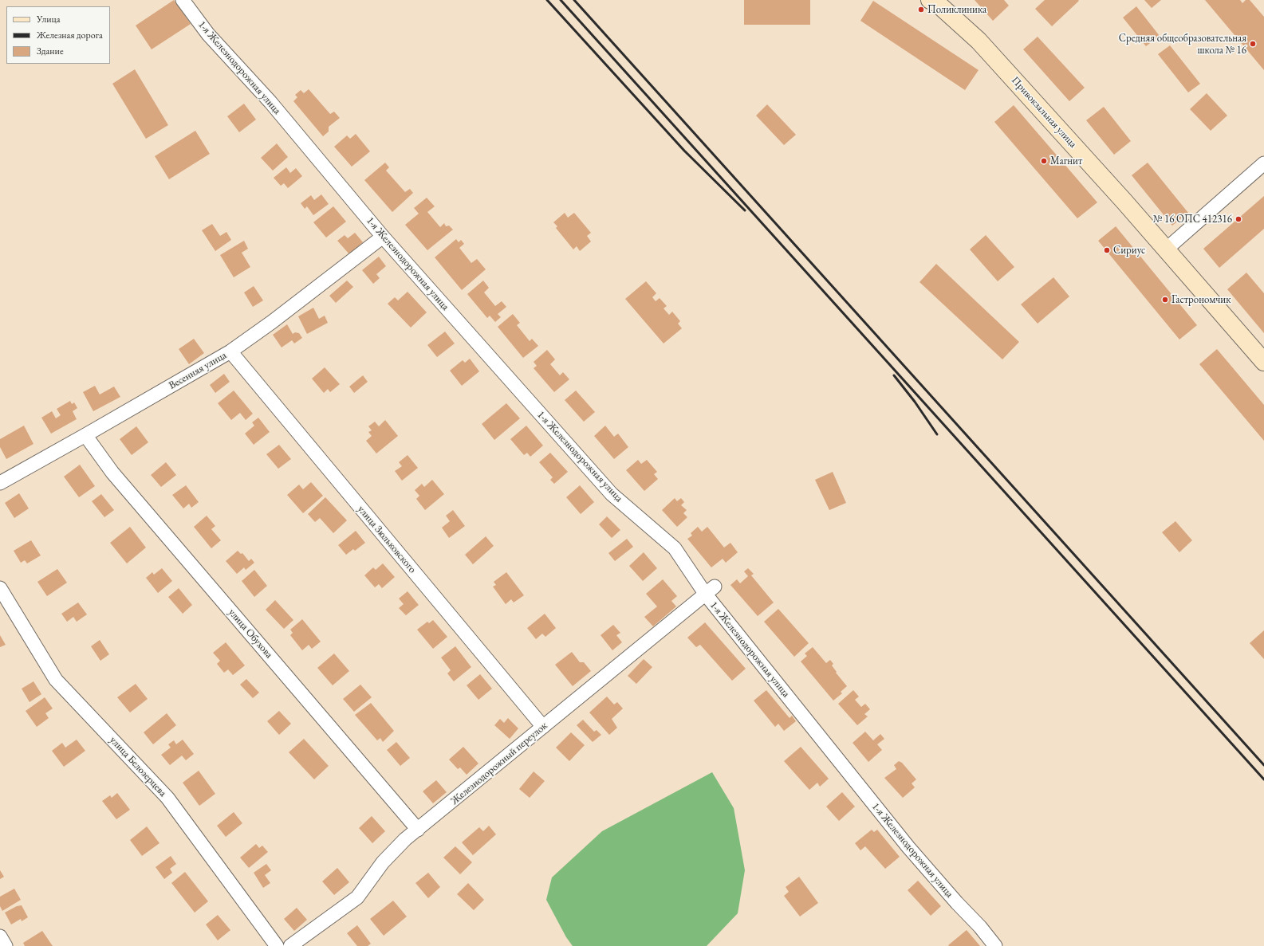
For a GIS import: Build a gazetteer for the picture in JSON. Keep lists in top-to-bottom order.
{
  "streets": {
    "main road": ["Привокзальная улица"],
    "street": [
      "1-я Железнодорожная улица",
      "Весенняя улица",
      "улица Зюльковского",
      "улица Обухова",
      "Железнодорожный переулок",
      "улица Белозерцева"
    ]
  },
  "crossings": [
    ["1-я Железнодорожная улица", "Весенняя улица"],
    ["1-я Железнодорожная улица", "Железнодорожный переулок"],
    ["Весенняя улица", "улица Зюльковского"],
    ["Весенняя улица", "улица Обухова"],
    ["улица Зюльковского", "Железнодорожный переулок"],
    ["улица Обухова", "Железнодорожный переулок"]
  ],
  "places": [
    "Поликлиника",
    "Средняя общеобразовательная школа № 16",
    "Магнит",
    "№ 16 ОПС 412316",
    "Сириус",
    "Гастрономчик"
  ],
  "legend": ["Улица", "Железная дорога", "Здание"]
}
